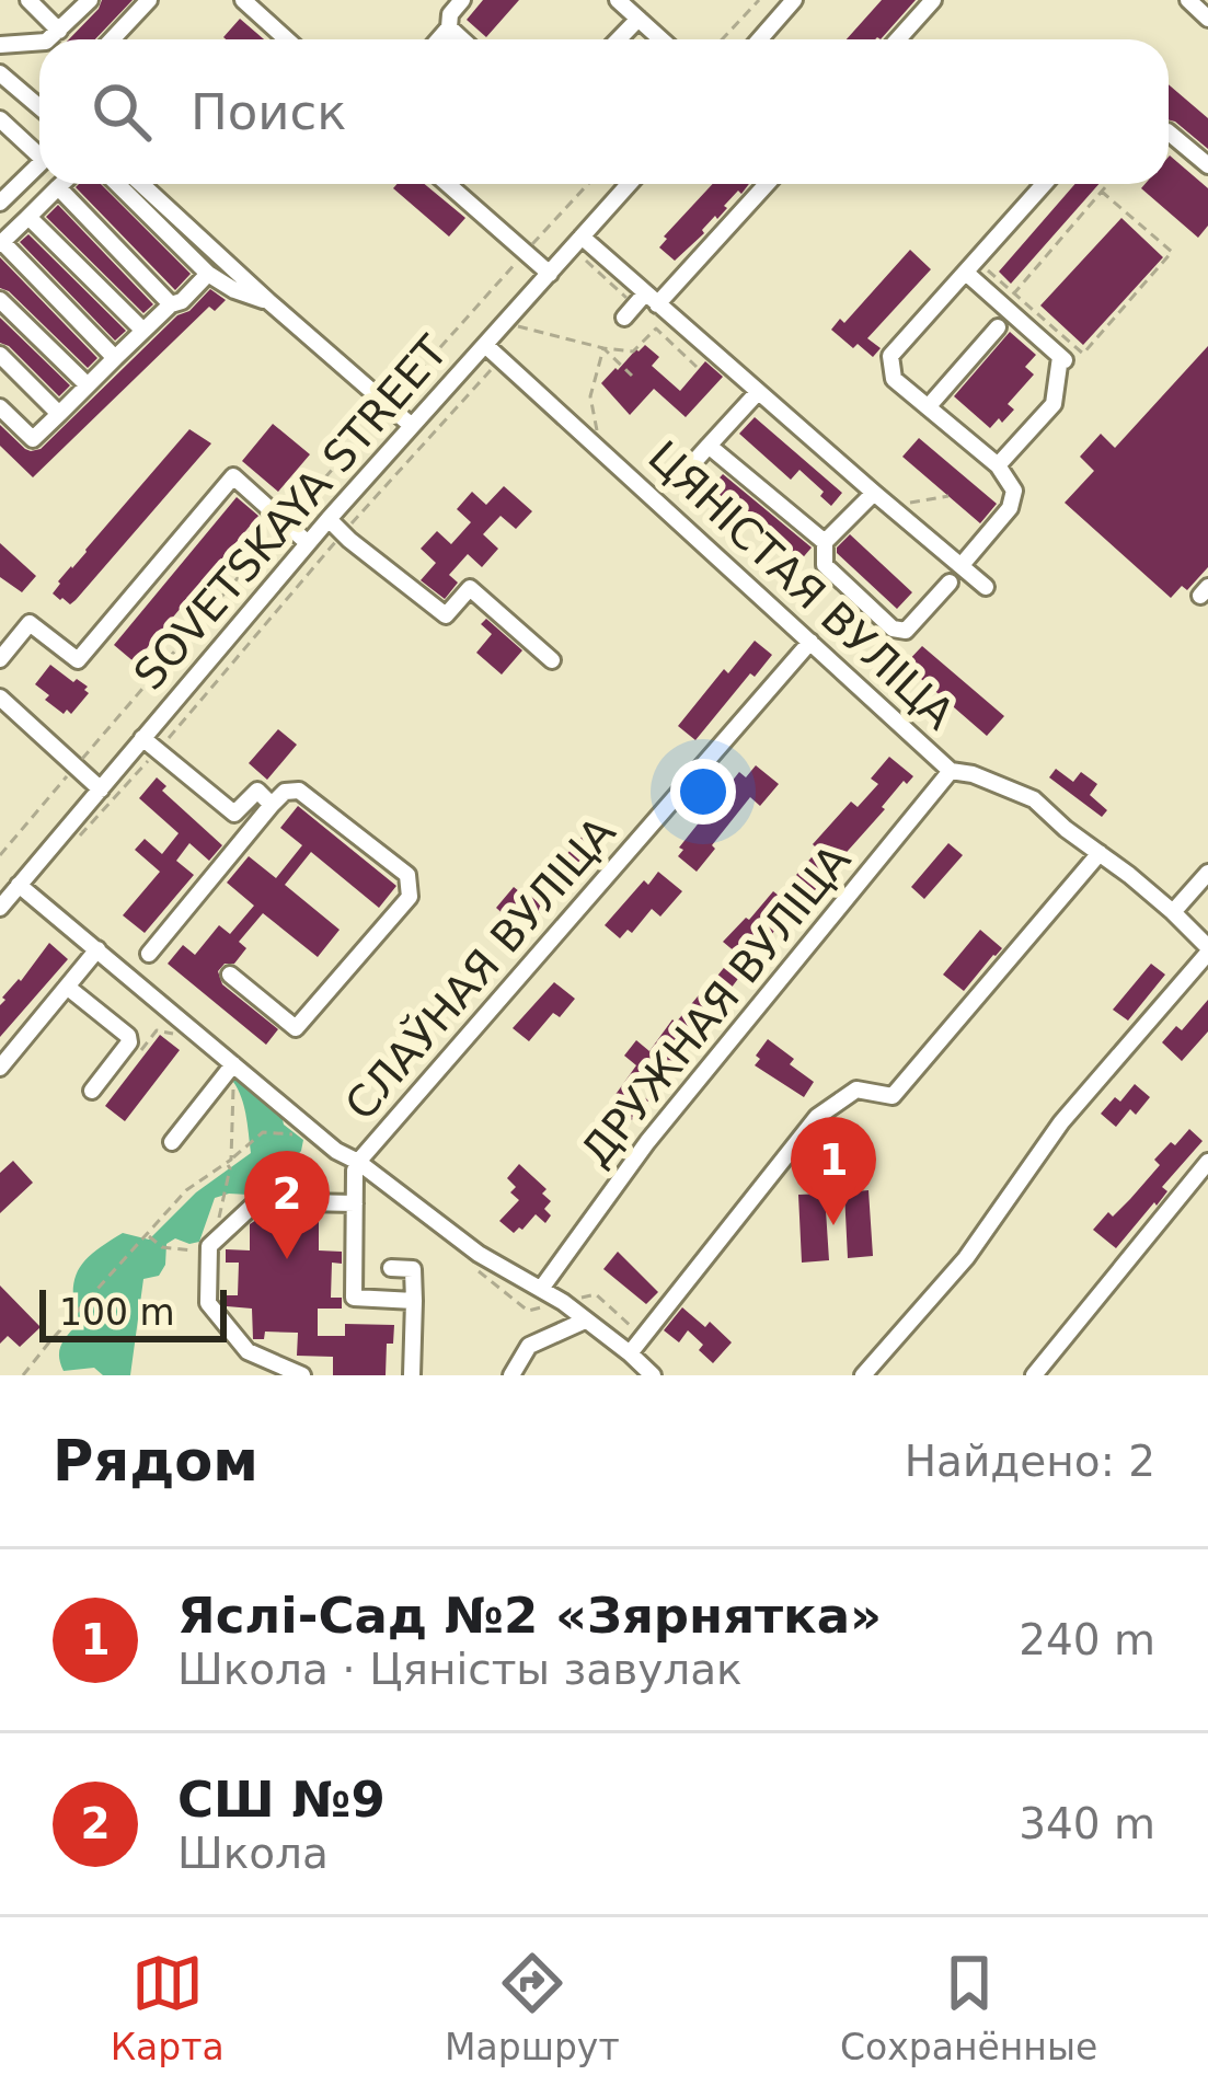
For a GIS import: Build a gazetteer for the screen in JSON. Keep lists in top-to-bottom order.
{
  "streets": {
    "street": [
      "SOVETSKAYA STREET",
      "ЦЯНІСТАЯ ВУЛІЦА",
      "СЛАЎНАЯ ВУЛІЦА",
      "ДРУЖНАЯ ВУЛІЦА"
    ]
  },
  "crossings": [
    ["SOVETSKAYA STREET", "ЦЯНІСТАЯ ВУЛІЦА"],
    ["ЦЯНІСТАЯ ВУЛІЦА", "СЛАЎНАЯ ВУЛІЦА"],
    ["ЦЯНІСТАЯ ВУЛІЦА", "ДРУЖНАЯ ВУЛІЦА"]
  ],
  "scale_bar": "100 m",
  "page": {
    "search": "Поиск",
    "pins": ["1", "2"],
    "scale": "100 m",
    "heading": ["Рядом", "Найдено: 2"],
    "list": [
      {
        "mark": "1",
        "name": "Яслі-Сад №2 «Зярнятка»",
        "note": "Школа · Цяністы завулак",
        "value": "240 m"
      },
      {
        "mark": "2",
        "name": "СШ №9",
        "note": "Школа",
        "value": "340 m"
      }
    ],
    "nav": ["Карта", "Маршрут", "Сохранённые"]
  }
}
